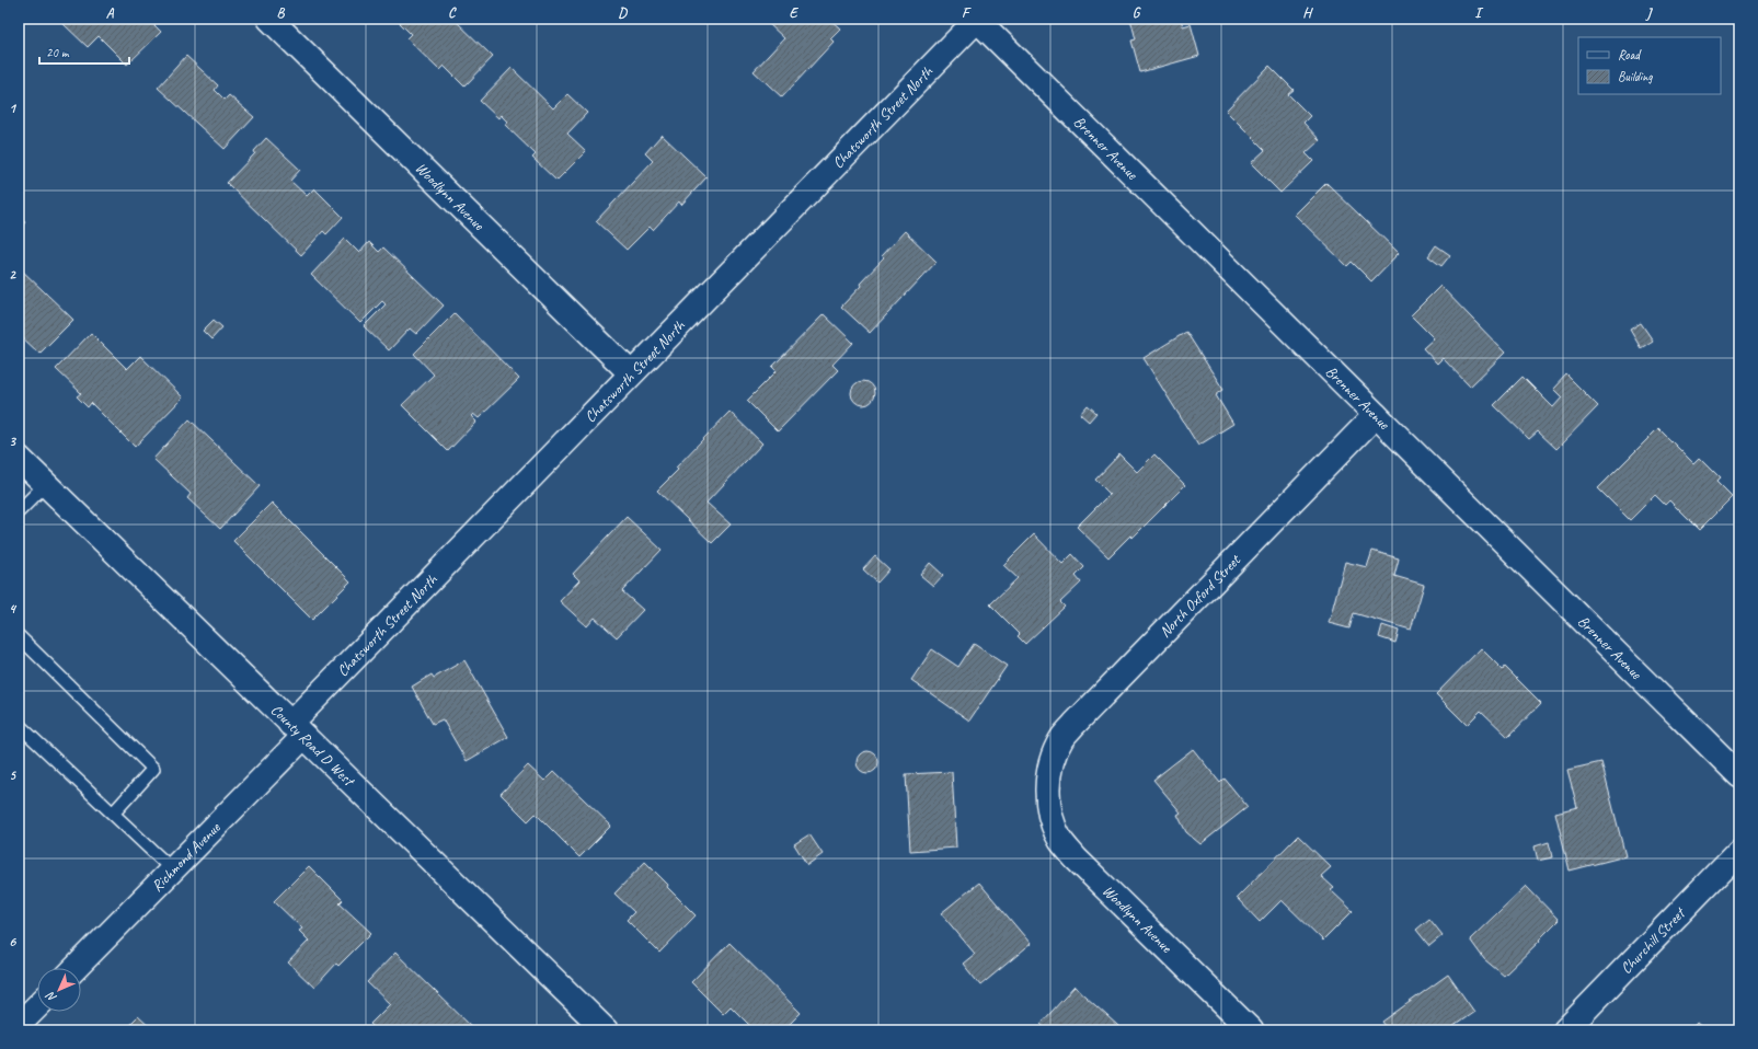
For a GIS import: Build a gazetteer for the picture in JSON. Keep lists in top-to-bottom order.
{
  "streets": {
    "street": [
      "Chatsworth Street North",
      "Brenner Avenue",
      "Woodlynn Avenue",
      "North Oxford Street",
      "County Road D West",
      "Richmond Avenue",
      "Churchill Street"
    ]
  },
  "crossings": [
    ["Chatsworth Street North", "Brenner Avenue"],
    ["Chatsworth Street North", "Woodlynn Avenue"],
    ["Chatsworth Street North", "County Road D West"],
    ["Chatsworth Street North", "Richmond Avenue"],
    ["Brenner Avenue", "North Oxford Street"],
    ["Woodlynn Avenue", "North Oxford Street"],
    ["County Road D West", "Richmond Avenue"]
  ],
  "legend": ["Road", "Building"],
  "scale_bar": "20 m",
  "north": "bottom left",
  "grid": {
    "columns": [
      "A",
      "B",
      "C",
      "D",
      "E",
      "F",
      "G",
      "H",
      "I",
      "J"
    ],
    "rows": [
      "1",
      "2",
      "3",
      "4",
      "5",
      "6"
    ]
  }
}
